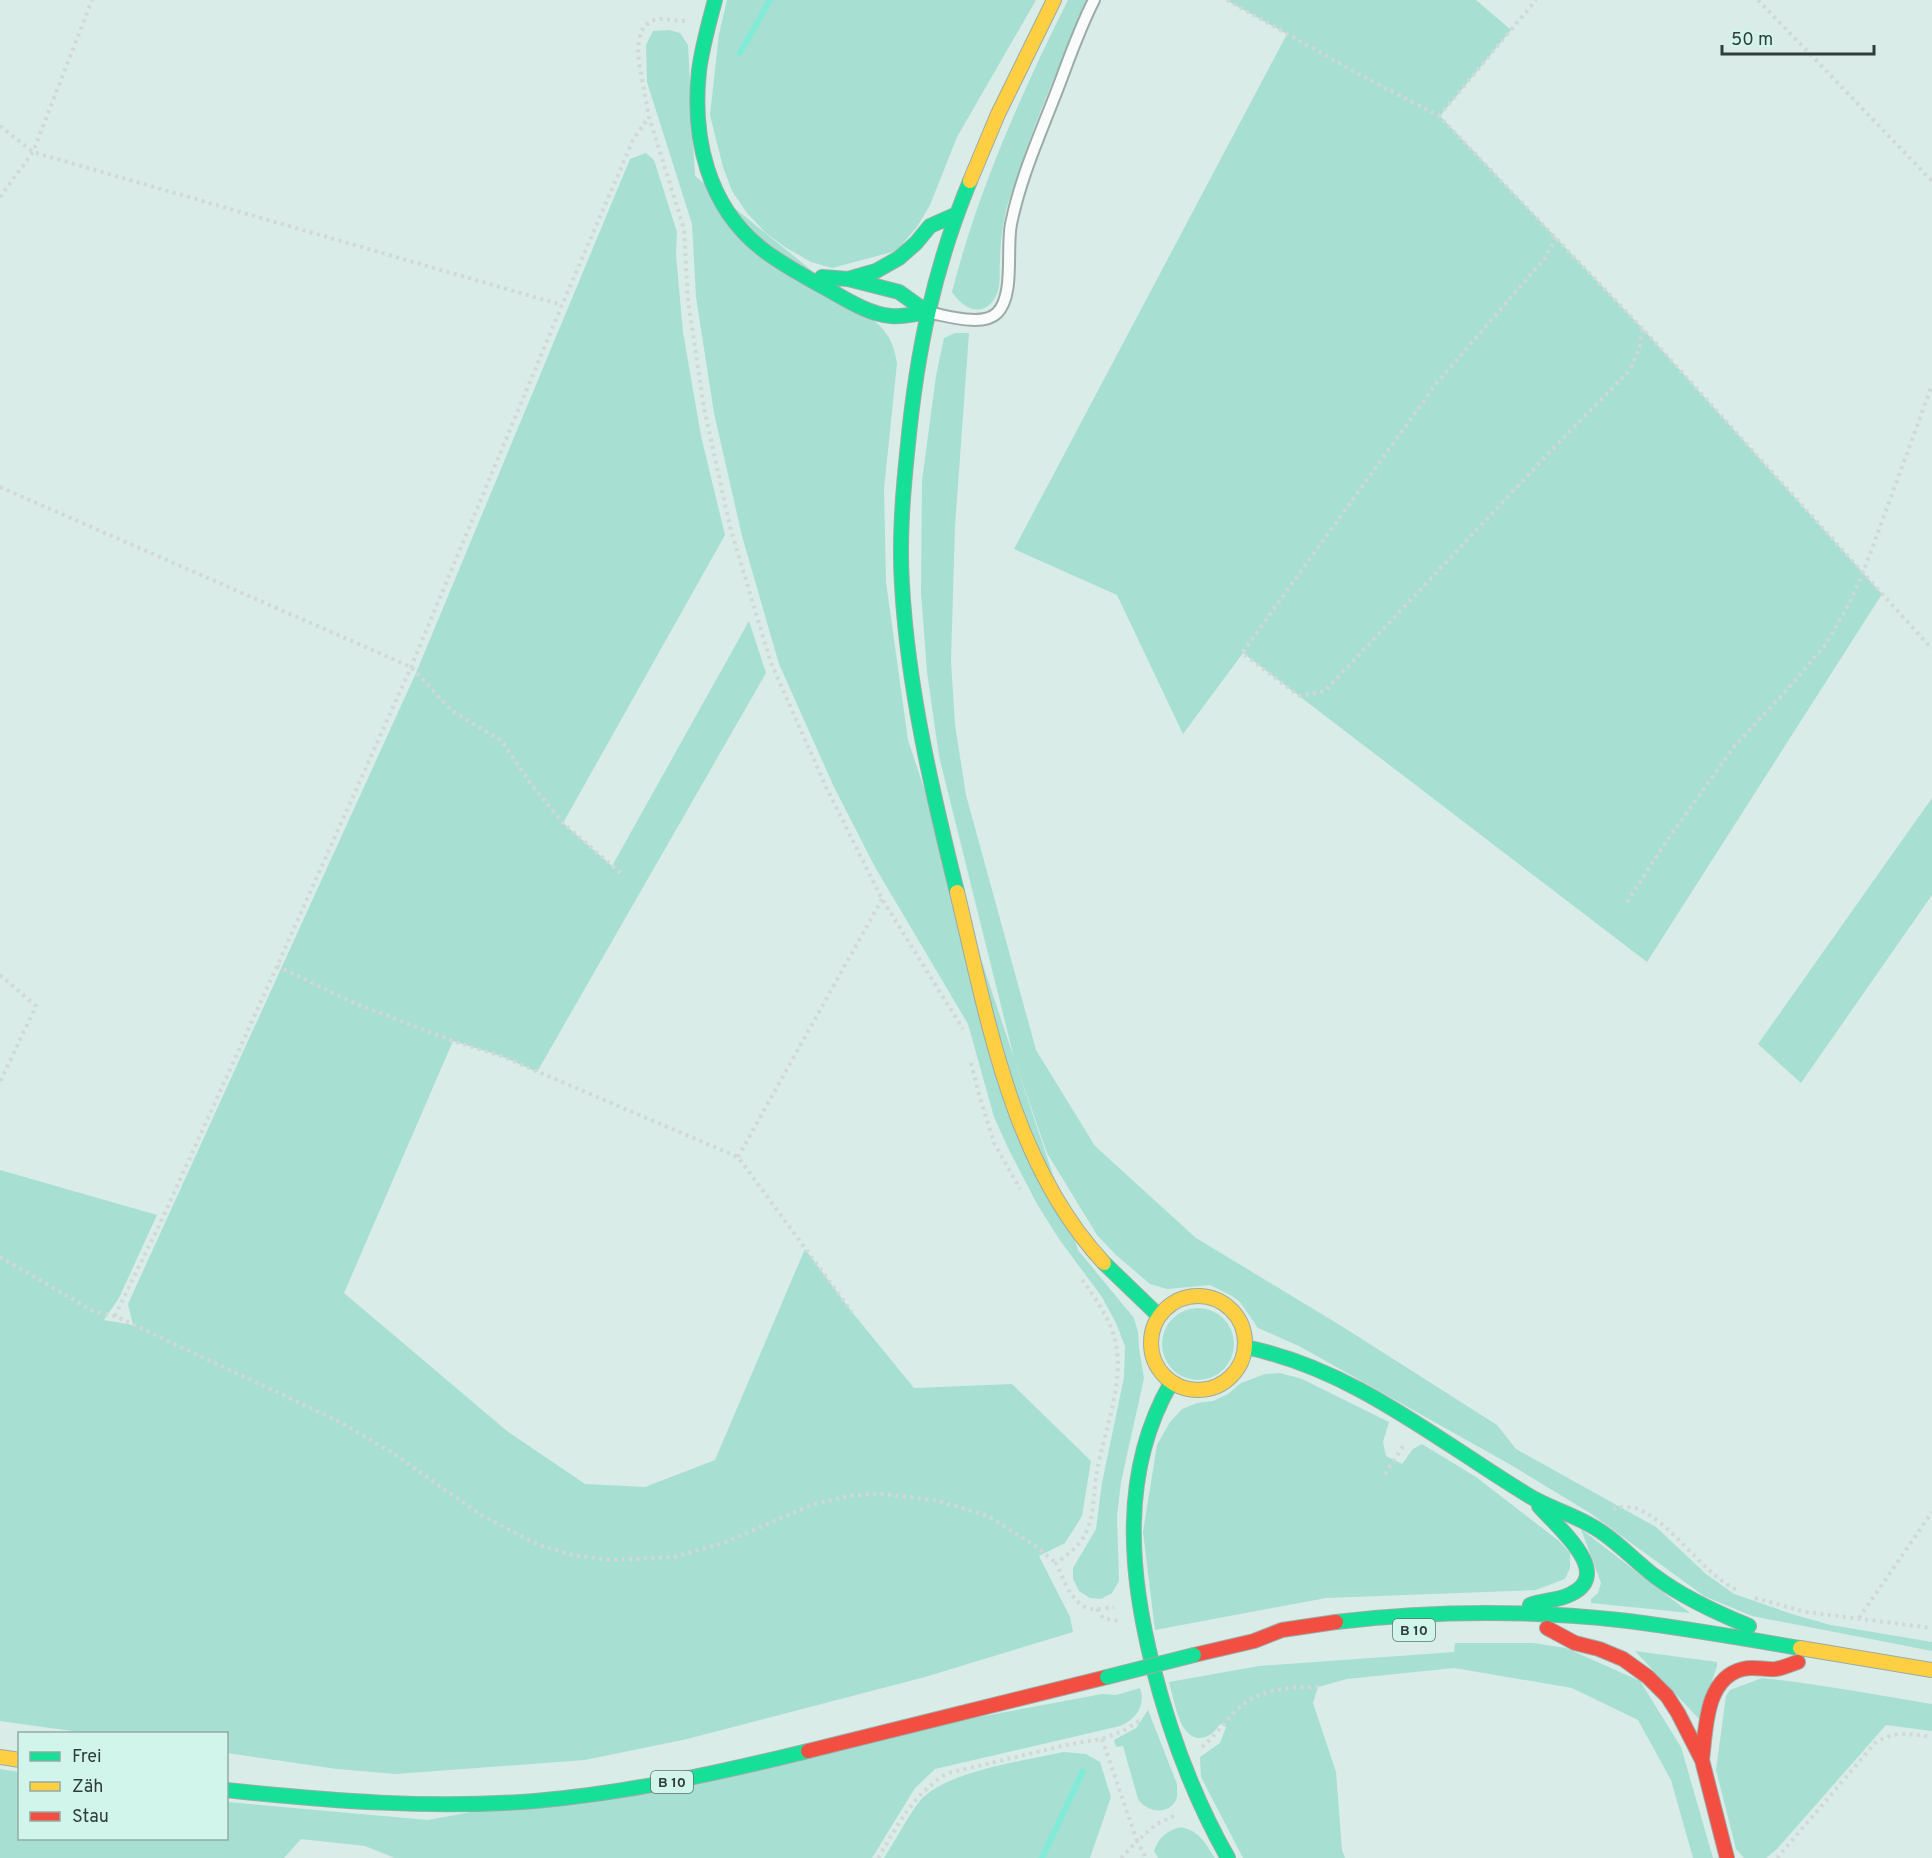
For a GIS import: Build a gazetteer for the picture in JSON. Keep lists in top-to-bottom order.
{
  "streets": {
    "main road": ["B 10"]
  },
  "legend": ["Frei", "Zäh", "Stau"],
  "scale_bar": "50 m"
}
